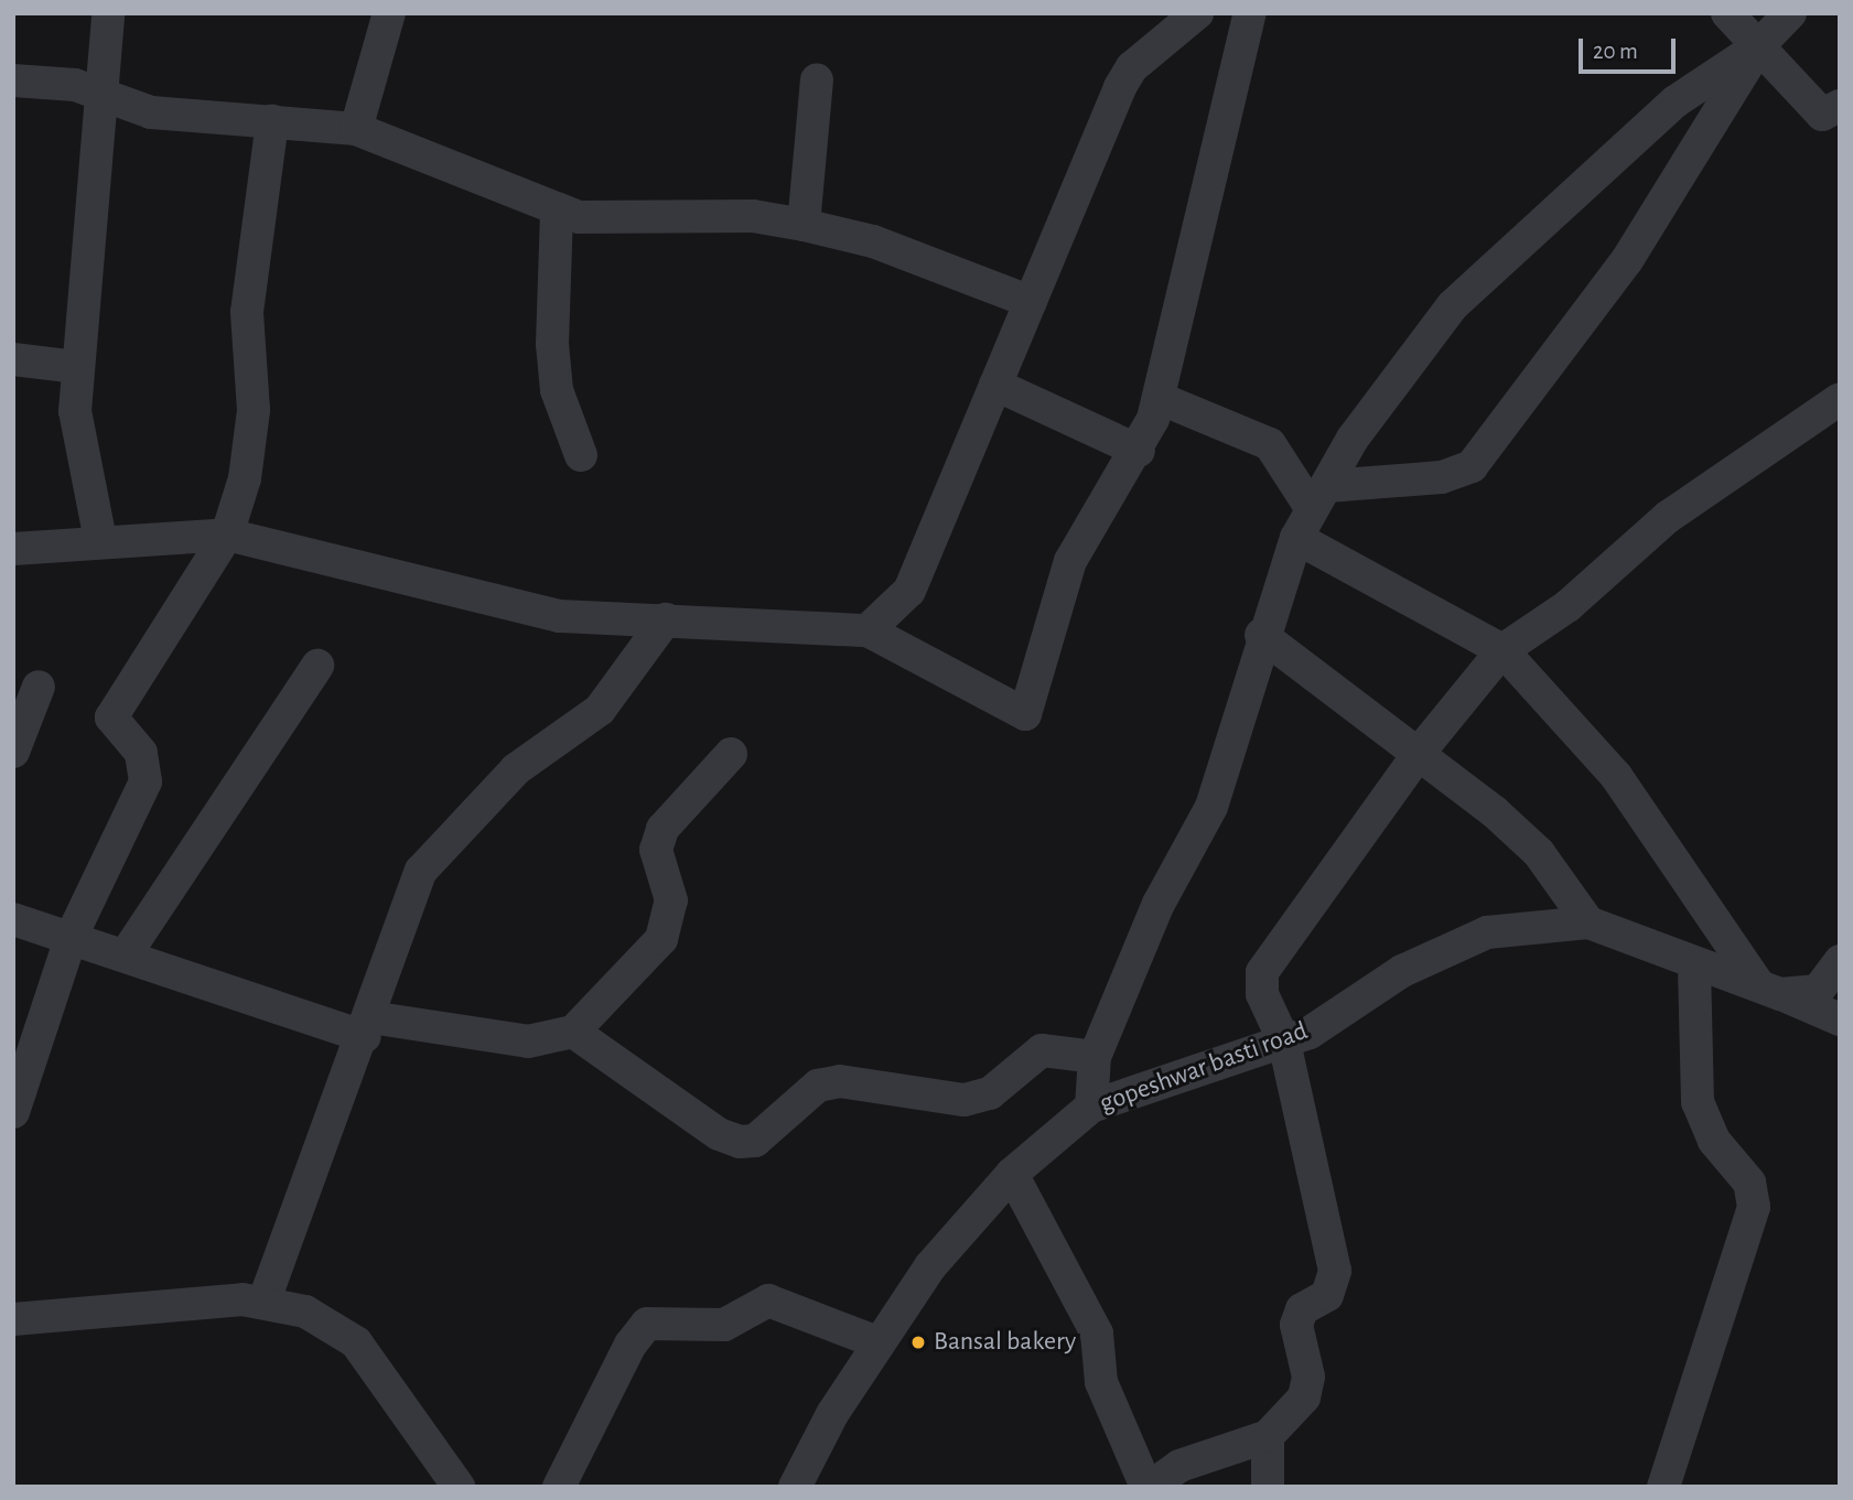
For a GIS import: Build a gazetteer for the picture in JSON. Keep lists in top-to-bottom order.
{
  "streets": {
    "street": ["gopeshwar basti road"]
  },
  "places": ["Bansal bakery"],
  "scale_bar": "20 m"
}
